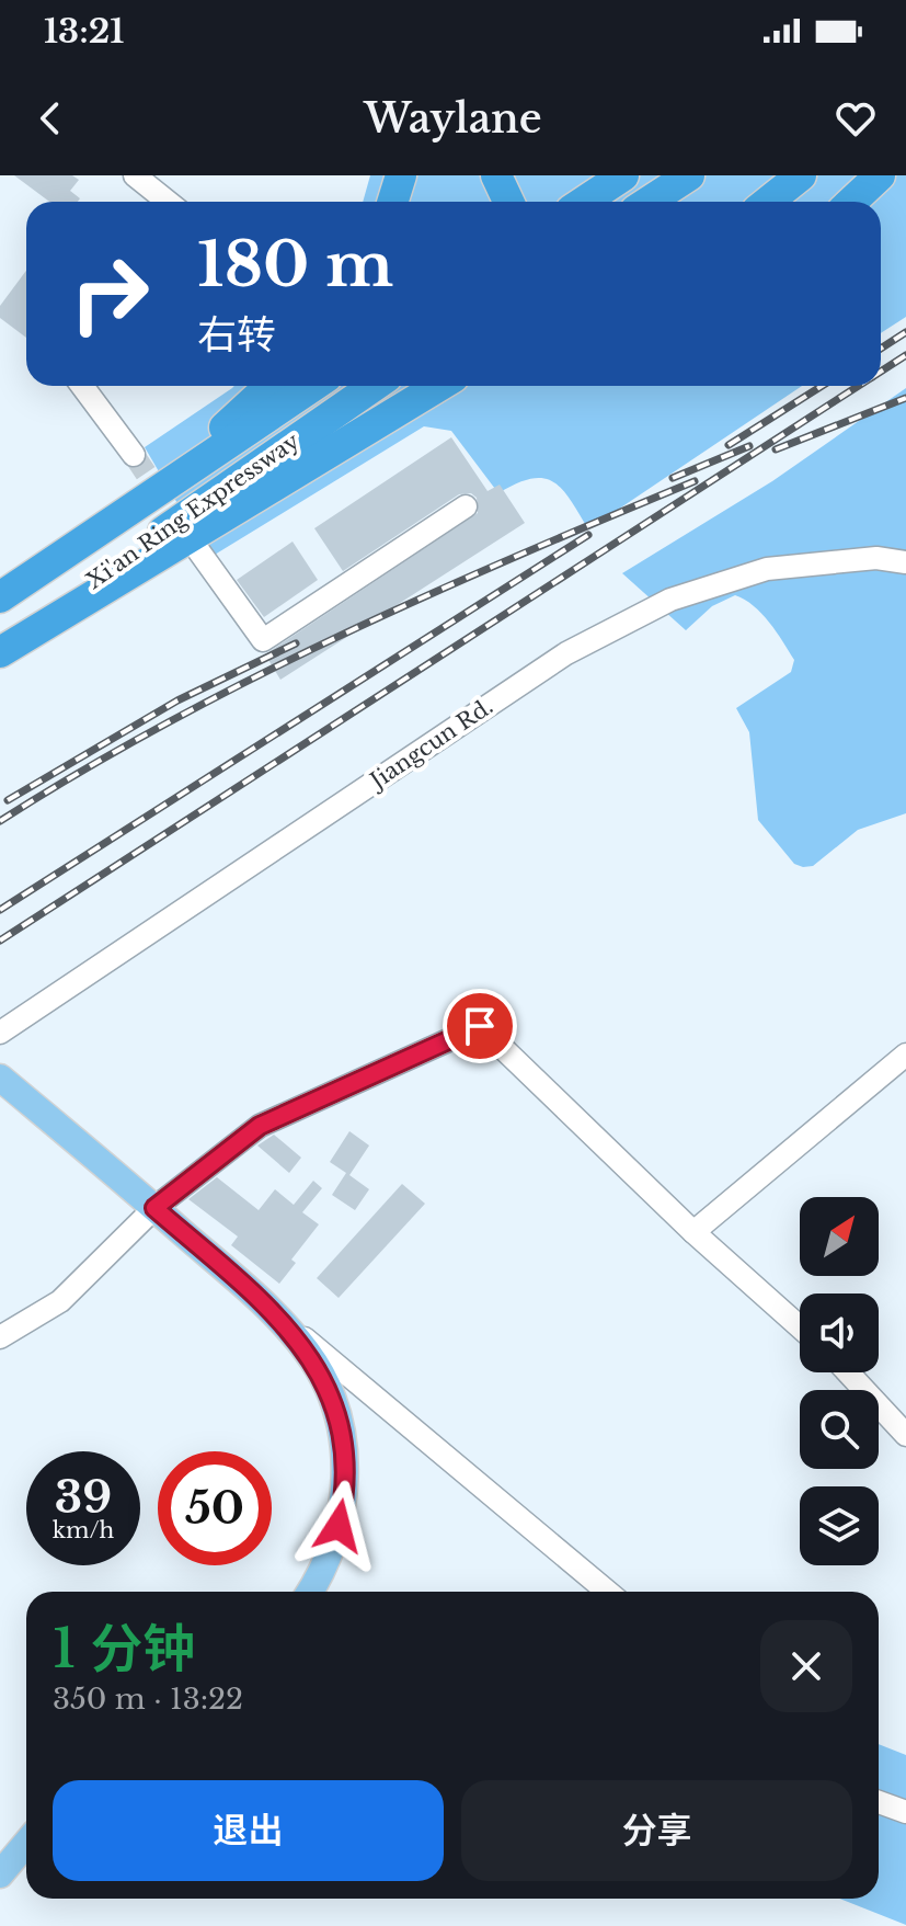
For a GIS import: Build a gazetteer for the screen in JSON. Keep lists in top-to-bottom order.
{
  "streets": {
    "highway": ["Xi'an Ring Expressway"],
    "street": ["Jiangcun Rd."]
  },
  "north": "top right",
  "page": {
    "status": "13:21",
    "header": "Waylane",
    "turn": ["180 m", "右转"],
    "speed": "39 km/h",
    "limit": "50",
    "heading": ["1 分钟", "350 m · 13:22"],
    "buttons": ["退出", "分享"]
  }
}
